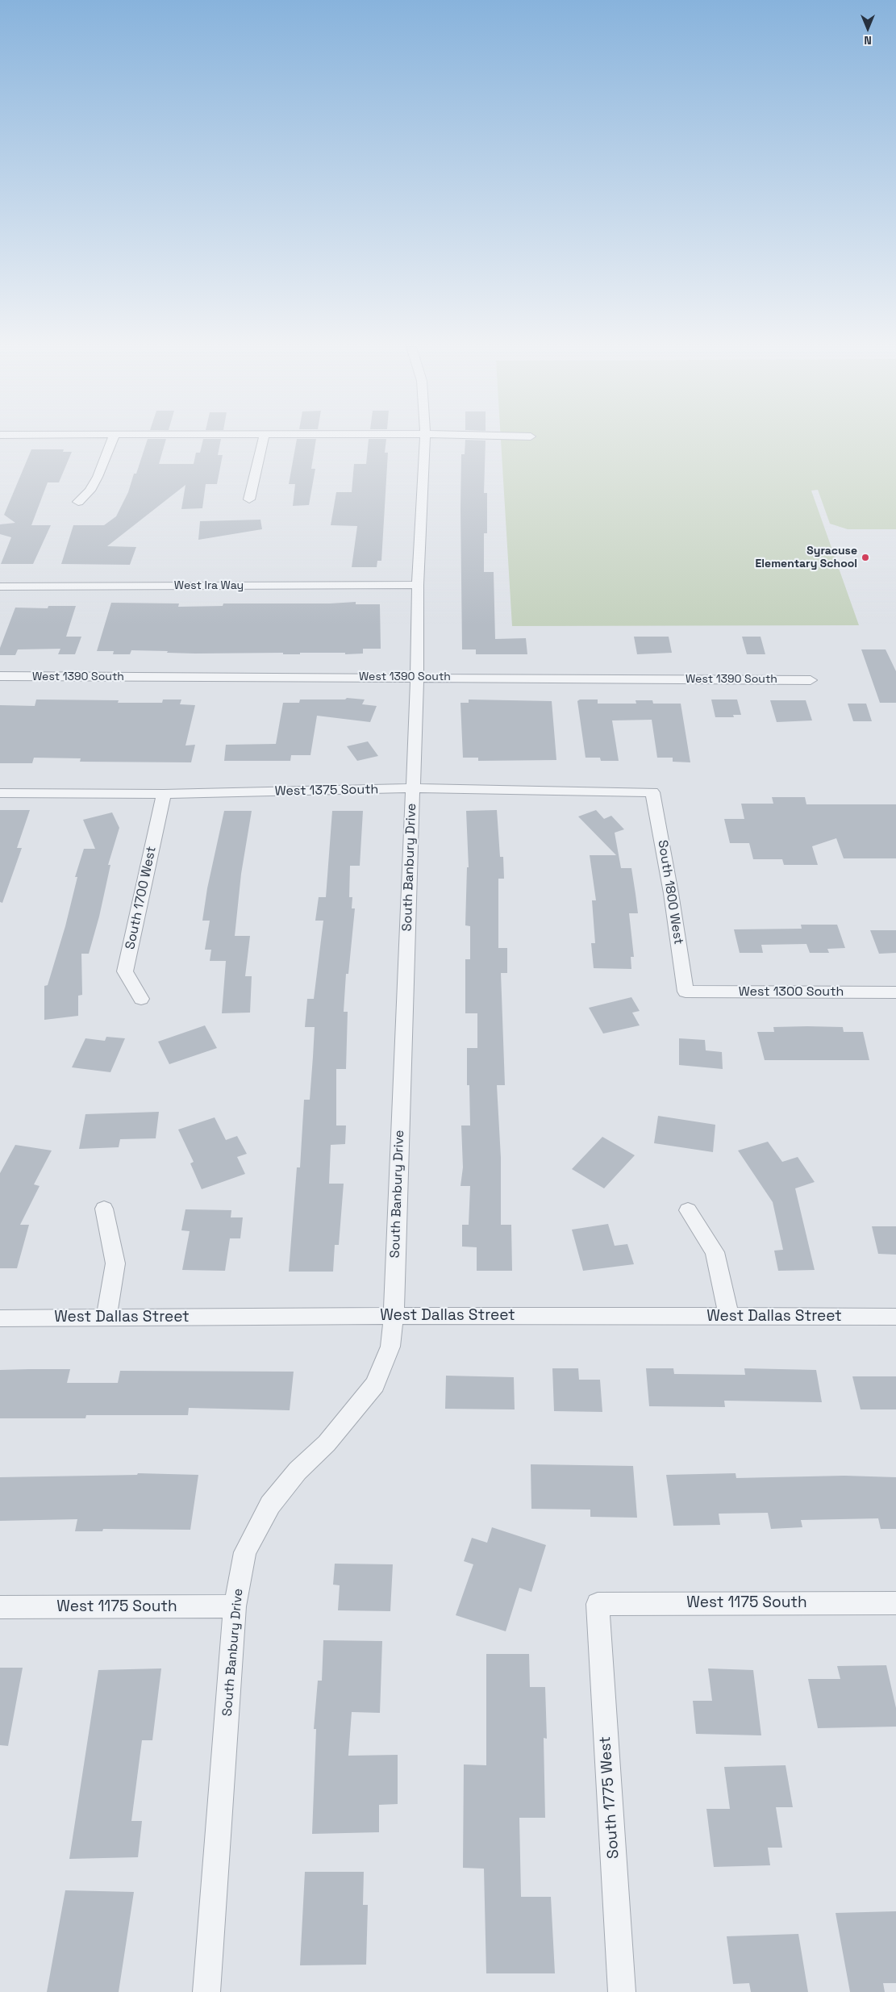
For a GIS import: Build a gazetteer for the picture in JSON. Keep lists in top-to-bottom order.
{
  "streets": {
    "street": [
      "West Ira Way",
      "West 1390 South",
      "West 1375 South",
      "South Banbury Drive",
      "South 1800 West",
      "South 1700 West",
      "West 1300 South",
      "West Dallas Street",
      "West 1175 South",
      "South 1775 West"
    ]
  },
  "crossings": [
    ["West Ira Way", "South Banbury Drive"],
    ["West 1390 South", "South Banbury Drive"],
    ["West 1375 South", "South Banbury Drive"],
    ["West 1375 South", "South 1800 West"],
    ["West 1375 South", "South 1700 West"],
    ["South Banbury Drive", "West Dallas Street"],
    ["South Banbury Drive", "West 1175 South"],
    ["South 1800 West", "West 1300 South"],
    ["West 1175 South", "South 1775 West"]
  ],
  "places": ["Syracuse Elementary School"],
  "north": "bottom"
}
